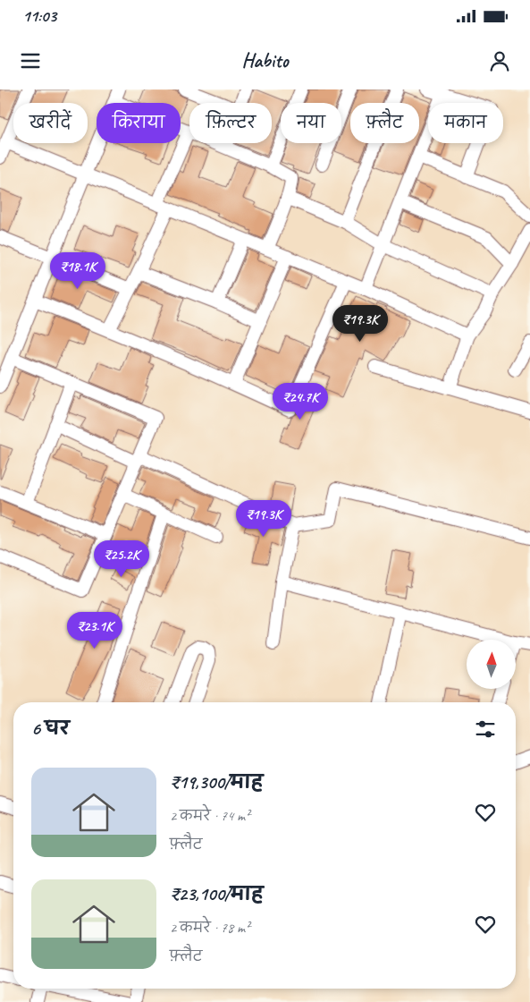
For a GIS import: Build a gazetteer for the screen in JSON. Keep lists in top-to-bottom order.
{
  "north": "top",
  "page": {
    "status": "11:03",
    "header": "Habito",
    "chip": [
      "खरीदें",
      "किराया",
      "फ़िल्टर",
      "नया",
      "फ़्लैट",
      "मकान"
    ],
    "price": [
      "₹18.1K",
      "₹19.3K",
      "₹24.7K",
      "₹19.3K",
      "₹25.2K",
      "₹23.1K"
    ],
    "heading": "6 घर",
    "list": [
      {
        "name": "₹19,300/माह",
        "note": "2 कमरे · 74 m² · फ़्लैट"
      },
      {
        "name": "₹23,100/माह",
        "note": "2 कमरे · 78 m² · फ़्लैट"
      }
    ]
  }
}
